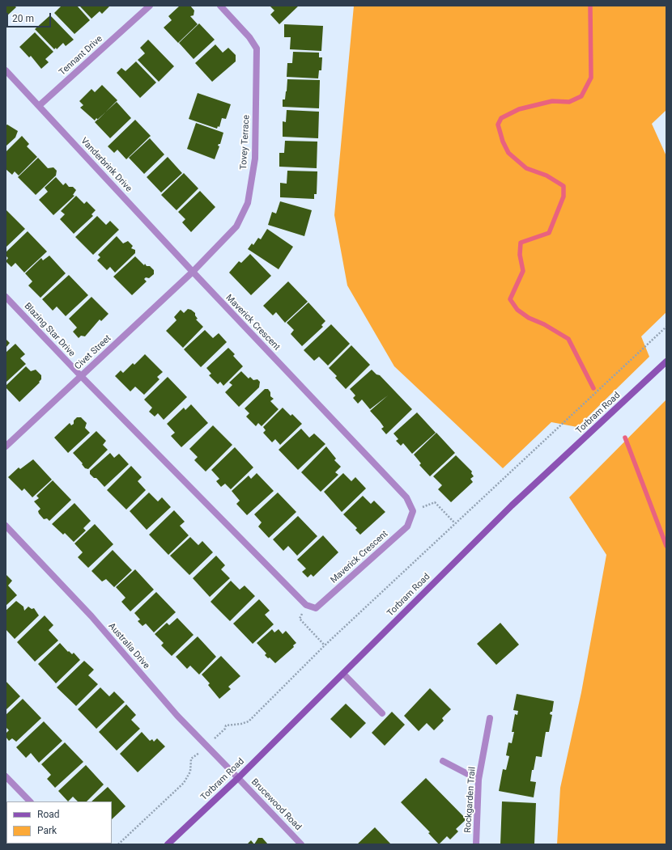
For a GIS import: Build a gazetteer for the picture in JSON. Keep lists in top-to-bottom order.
{
  "streets": {
    "main road": ["Torbram Road"],
    "street": [
      "Tennant Drive",
      "Tovey Terrace",
      "Vanderbrink Drive",
      "Maverick Crescent",
      "Blazing Star Drive",
      "Civet Street",
      "Australia Drive",
      "Rockgarden Trail",
      "Brucewood Road"
    ]
  },
  "crossings": [
    ["Tennant Drive", "Vanderbrink Drive"],
    ["Tovey Terrace", "Vanderbrink Drive"],
    ["Tovey Terrace", "Maverick Crescent"],
    ["Tovey Terrace", "Civet Street"],
    ["Vanderbrink Drive", "Maverick Crescent"],
    ["Vanderbrink Drive", "Civet Street"],
    ["Maverick Crescent", "Civet Street"],
    ["Blazing Star Drive", "Civet Street"],
    ["Torbram Road", "Australia Drive"],
    ["Torbram Road", "Brucewood Road"],
    ["Australia Drive", "Brucewood Road"]
  ],
  "legend": ["Road", "Park"],
  "scale_bar": "20 m"
}
